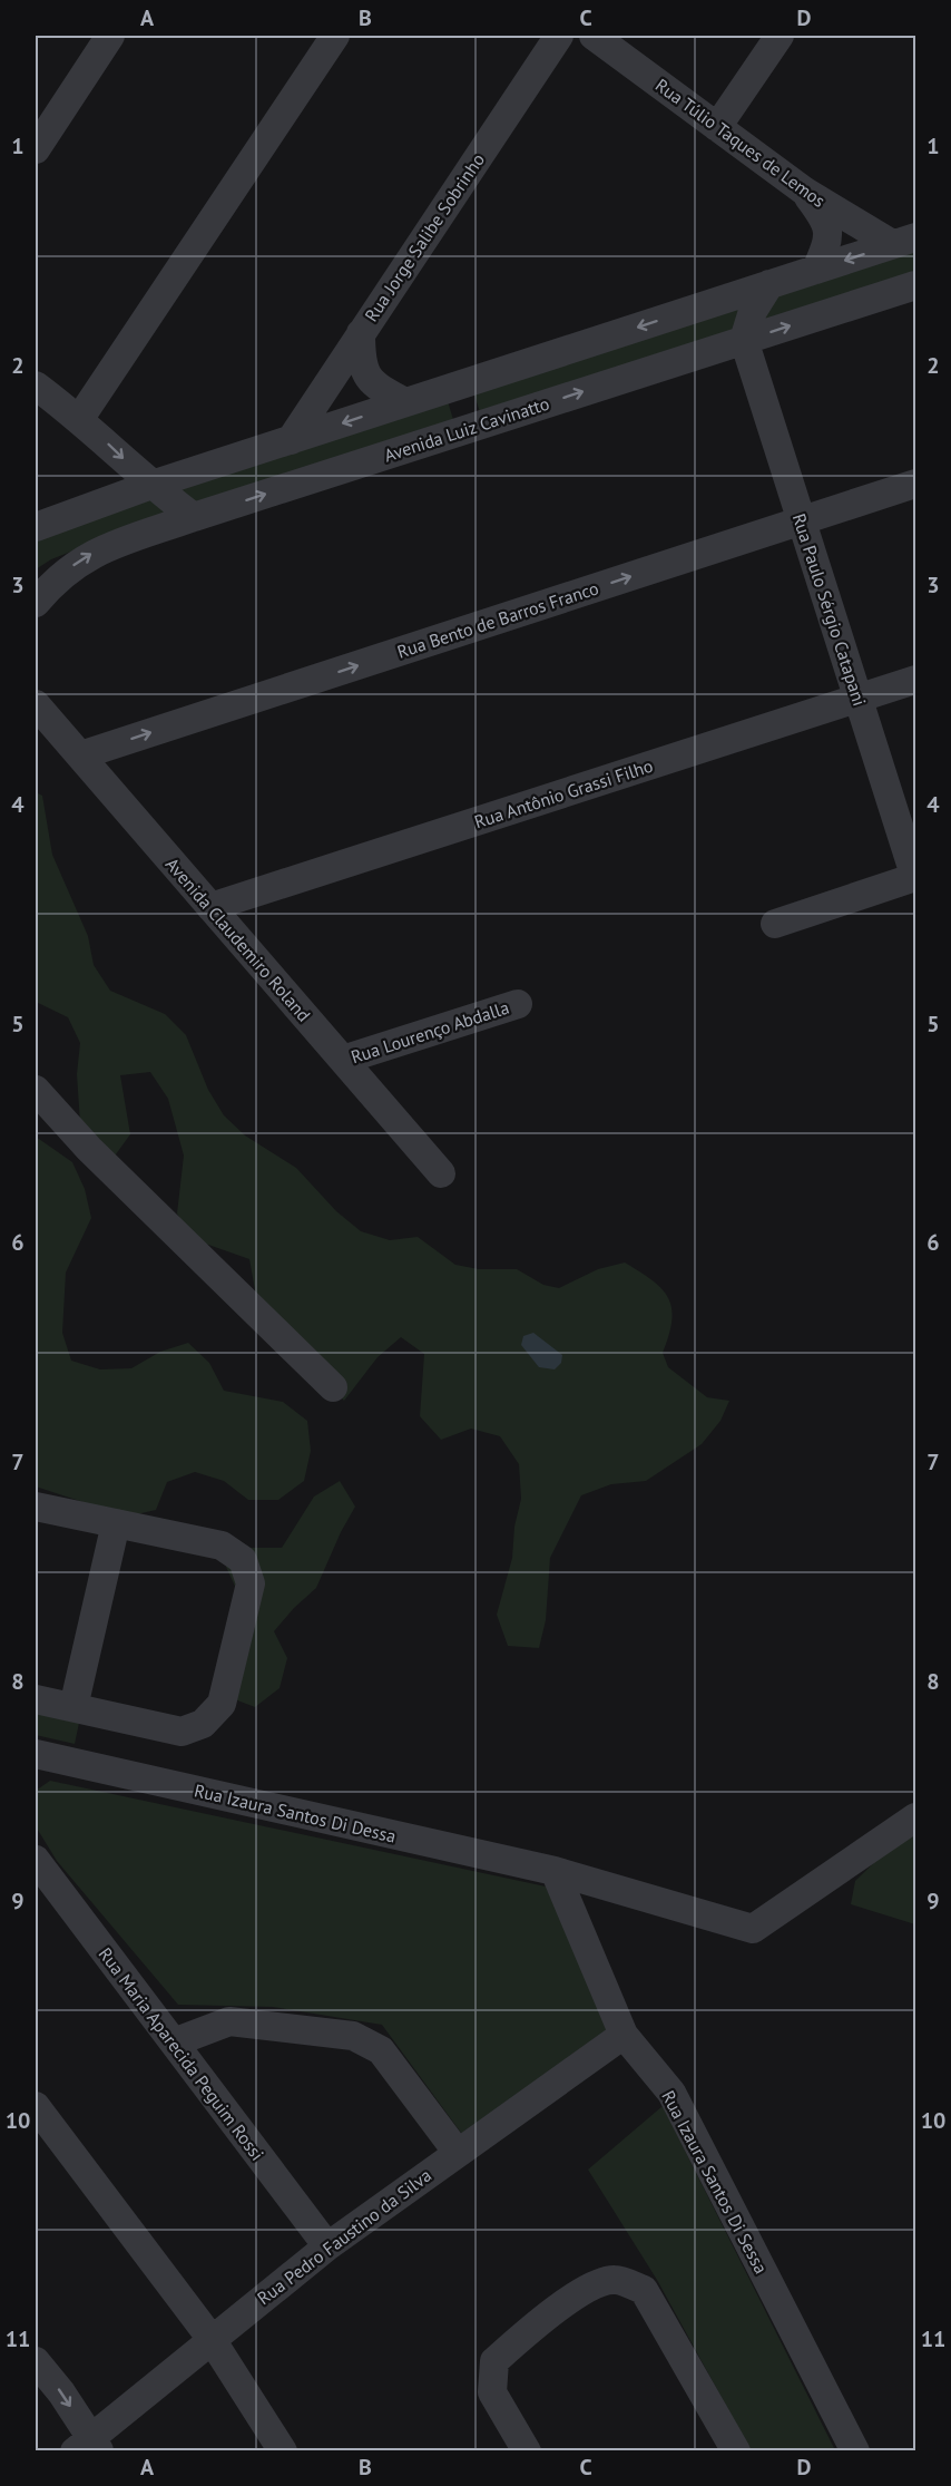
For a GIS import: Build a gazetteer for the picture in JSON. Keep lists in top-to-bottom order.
{
  "streets": {
    "street": [
      "Rua Túlio Taques de Lemos",
      "Rua Jorge Salibe Sobrinho",
      "Avenida Luiz Cavinatto",
      "Rua Paulo Sérgio Catapani",
      "Rua Bento de Barros Franco",
      "Rua Antônio Grassi Filho",
      "Avenida Claudemiro Roland",
      "Rua Lourenço Abdalla",
      "Rua Izaura Santos Di Dessa",
      "Rua Maria Aparecida Peguim Rossi",
      "Rua Izaura Santos Di Sessa",
      "Rua Pedro Faustino da Silva"
    ]
  },
  "crossings": [
    ["Avenida Luiz Cavinatto", "Rua Paulo Sérgio Catapani"],
    ["Rua Paulo Sérgio Catapani", "Rua Bento de Barros Franco"],
    ["Rua Paulo Sérgio Catapani", "Rua Antônio Grassi Filho"],
    ["Rua Bento de Barros Franco", "Avenida Claudemiro Roland"],
    ["Rua Antônio Grassi Filho", "Avenida Claudemiro Roland"],
    ["Avenida Claudemiro Roland", "Rua Lourenço Abdalla"],
    ["Rua Izaura Santos Di Dessa", "Rua Izaura Santos Di Sessa"],
    ["Rua Maria Aparecida Peguim Rossi", "Rua Pedro Faustino da Silva"],
    ["Rua Izaura Santos Di Sessa", "Rua Pedro Faustino da Silva"]
  ],
  "grid": {
    "columns": [
      "A",
      "B",
      "C",
      "D"
    ],
    "rows": [
      "1",
      "2",
      "3",
      "4",
      "5",
      "6",
      "7",
      "8",
      "9",
      "10",
      "11"
    ]
  }
}
